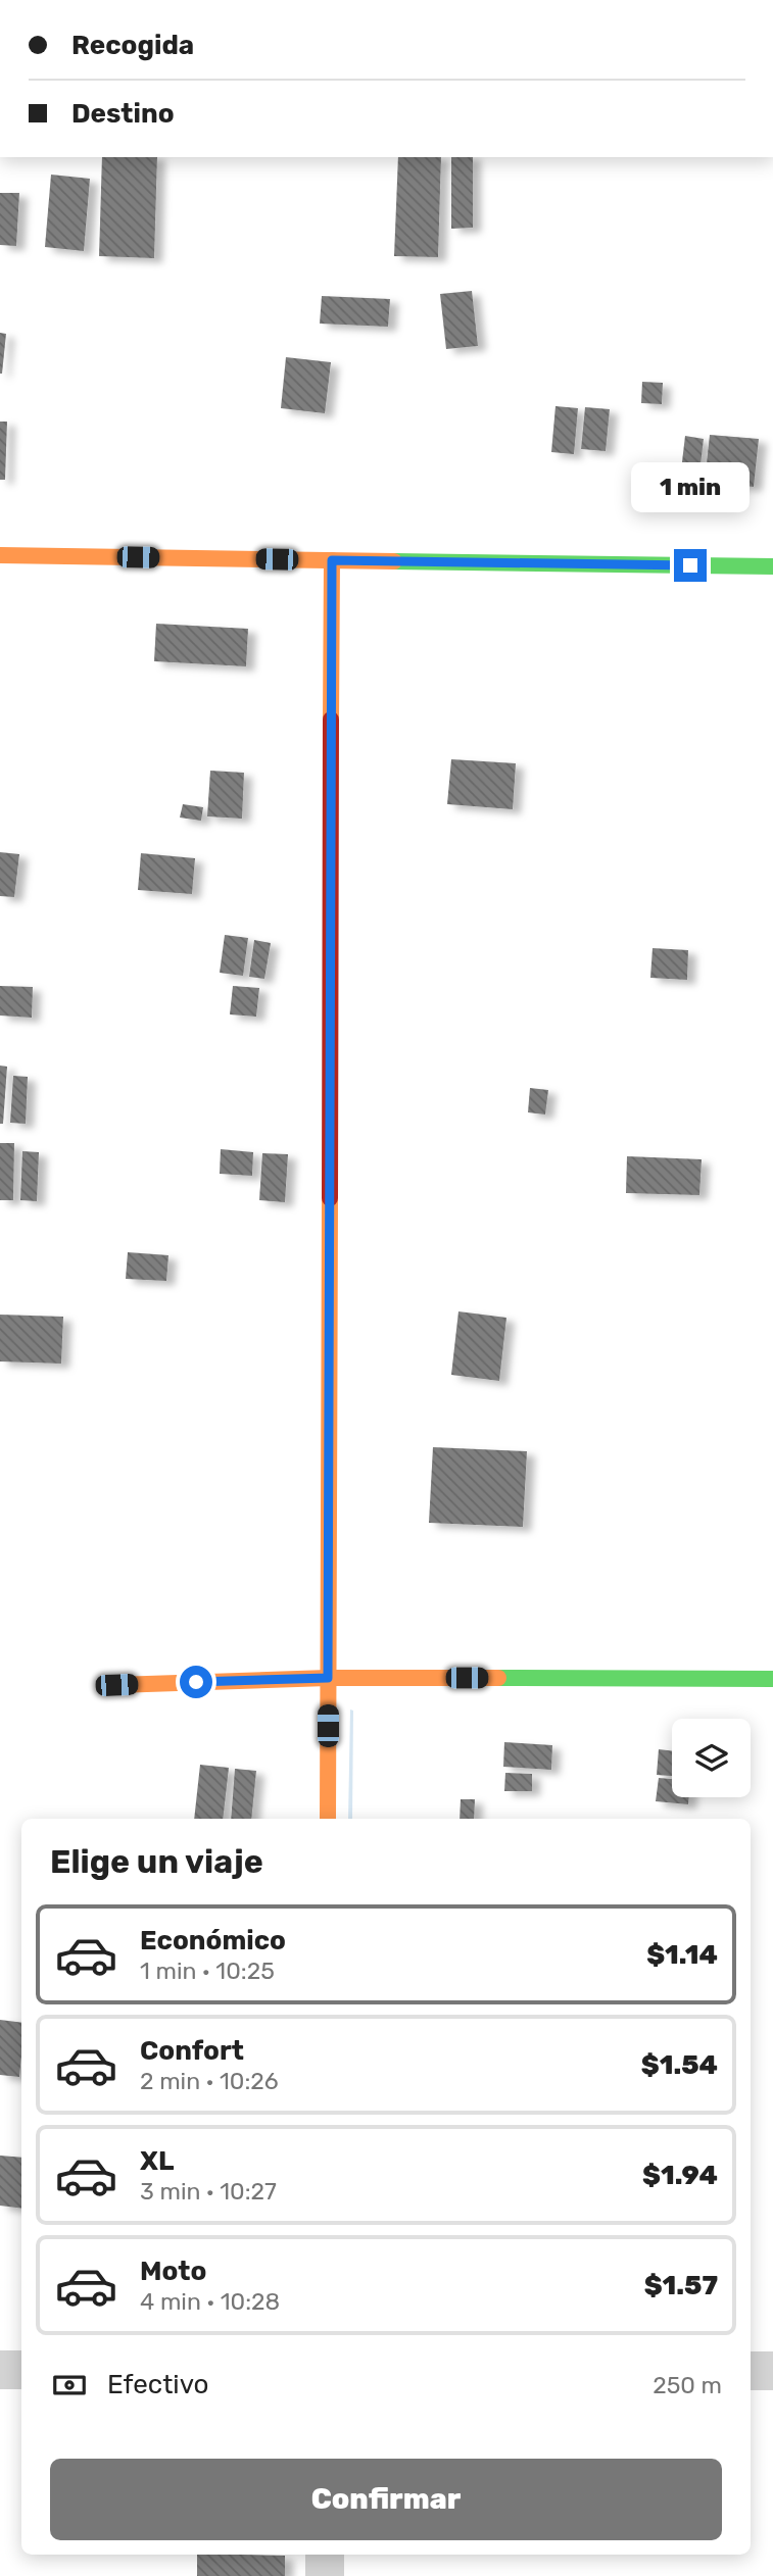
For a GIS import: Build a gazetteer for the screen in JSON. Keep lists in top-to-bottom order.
{
  "page": {
    "banner": ["Recogida", "Destino"],
    "bubble": "1 min",
    "heading": "Elige un viaje",
    "list": [
      {
        "name": "Económico",
        "note": "1 min · 10:25",
        "value": "$1.14"
      },
      {
        "name": "Confort",
        "note": "2 min · 10:26",
        "value": "$1.54"
      },
      {
        "name": "XL",
        "note": "3 min · 10:27",
        "value": "$1.94"
      },
      {
        "name": "Moto",
        "note": "4 min · 10:28",
        "value": "$1.57"
      }
    ],
    "pay": ["Efectivo", "250 m"],
    "buttons": "Confirmar"
  }
}
